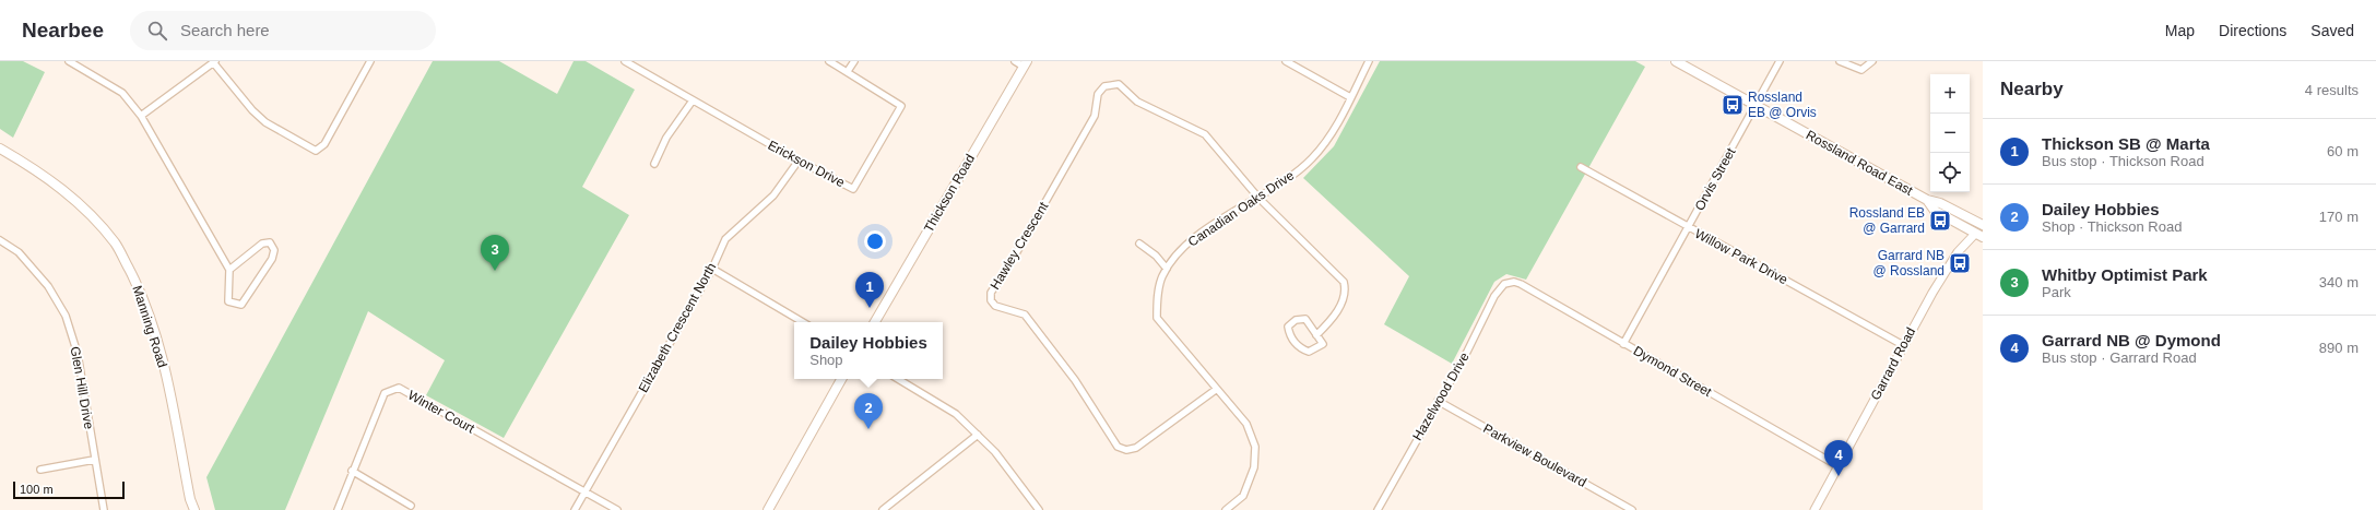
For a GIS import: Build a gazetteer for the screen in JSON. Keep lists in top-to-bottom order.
{
  "streets": {
    "main road": ["Rossland Road East", "Thickson Road", "Manning Road"],
    "street": [
      "Erickson Drive",
      "Orvis Street",
      "Canadian Oaks Drive",
      "Hawley Crescent",
      "Willow Park Drive",
      "Elizabeth Crescent North",
      "Garrard Road",
      "Dymond Street",
      "Glen Hill Drive",
      "Hazelwood Drive",
      "Winter Court",
      "Parkview Boulevard"
    ]
  },
  "crossings": [
    ["Rossland Road East", "Orvis Street"],
    ["Rossland Road East", "Garrard Road"],
    ["Erickson Drive", "Elizabeth Crescent North"],
    ["Orvis Street", "Willow Park Drive"],
    ["Orvis Street", "Dymond Street"],
    ["Canadian Oaks Drive", "Hawley Crescent"],
    ["Willow Park Drive", "Garrard Road"],
    ["Elizabeth Crescent North", "Winter Court"],
    ["Garrard Road", "Dymond Street"],
    ["Dymond Street", "Hazelwood Drive"],
    ["Hazelwood Drive", "Parkview Boulevard"]
  ],
  "places": {
    "bus stop": ["Rossland EB @ Orvis", "Rossland EB @ Garrard", "Garrard NB @ Rossland"]
  },
  "scale_bar": "100 m",
  "page": {
    "header": "Nearbee",
    "search": "Search here",
    "nav": ["Map", "Directions", "Saved"],
    "heading": ["Nearby", "4 results"],
    "map_buttons": ["+", "−"],
    "list": [
      {
        "mark": "1",
        "name": "Thickson SB @ Marta",
        "note": "Bus stop · Thickson Road",
        "value": "60 m"
      },
      {
        "mark": "2",
        "name": "Dailey Hobbies",
        "note": "Shop · Thickson Road",
        "value": "170 m"
      },
      {
        "mark": "3",
        "name": "Whitby Optimist Park",
        "note": "Park",
        "value": "340 m"
      },
      {
        "mark": "4",
        "name": "Garrard NB @ Dymond",
        "note": "Bus stop · Garrard Road",
        "value": "890 m"
      }
    ],
    "pins": [
      "3",
      "1",
      "2",
      "4"
    ],
    "popup": ["Dailey Hobbies", "Shop"],
    "scale": "100 m"
  }
}
